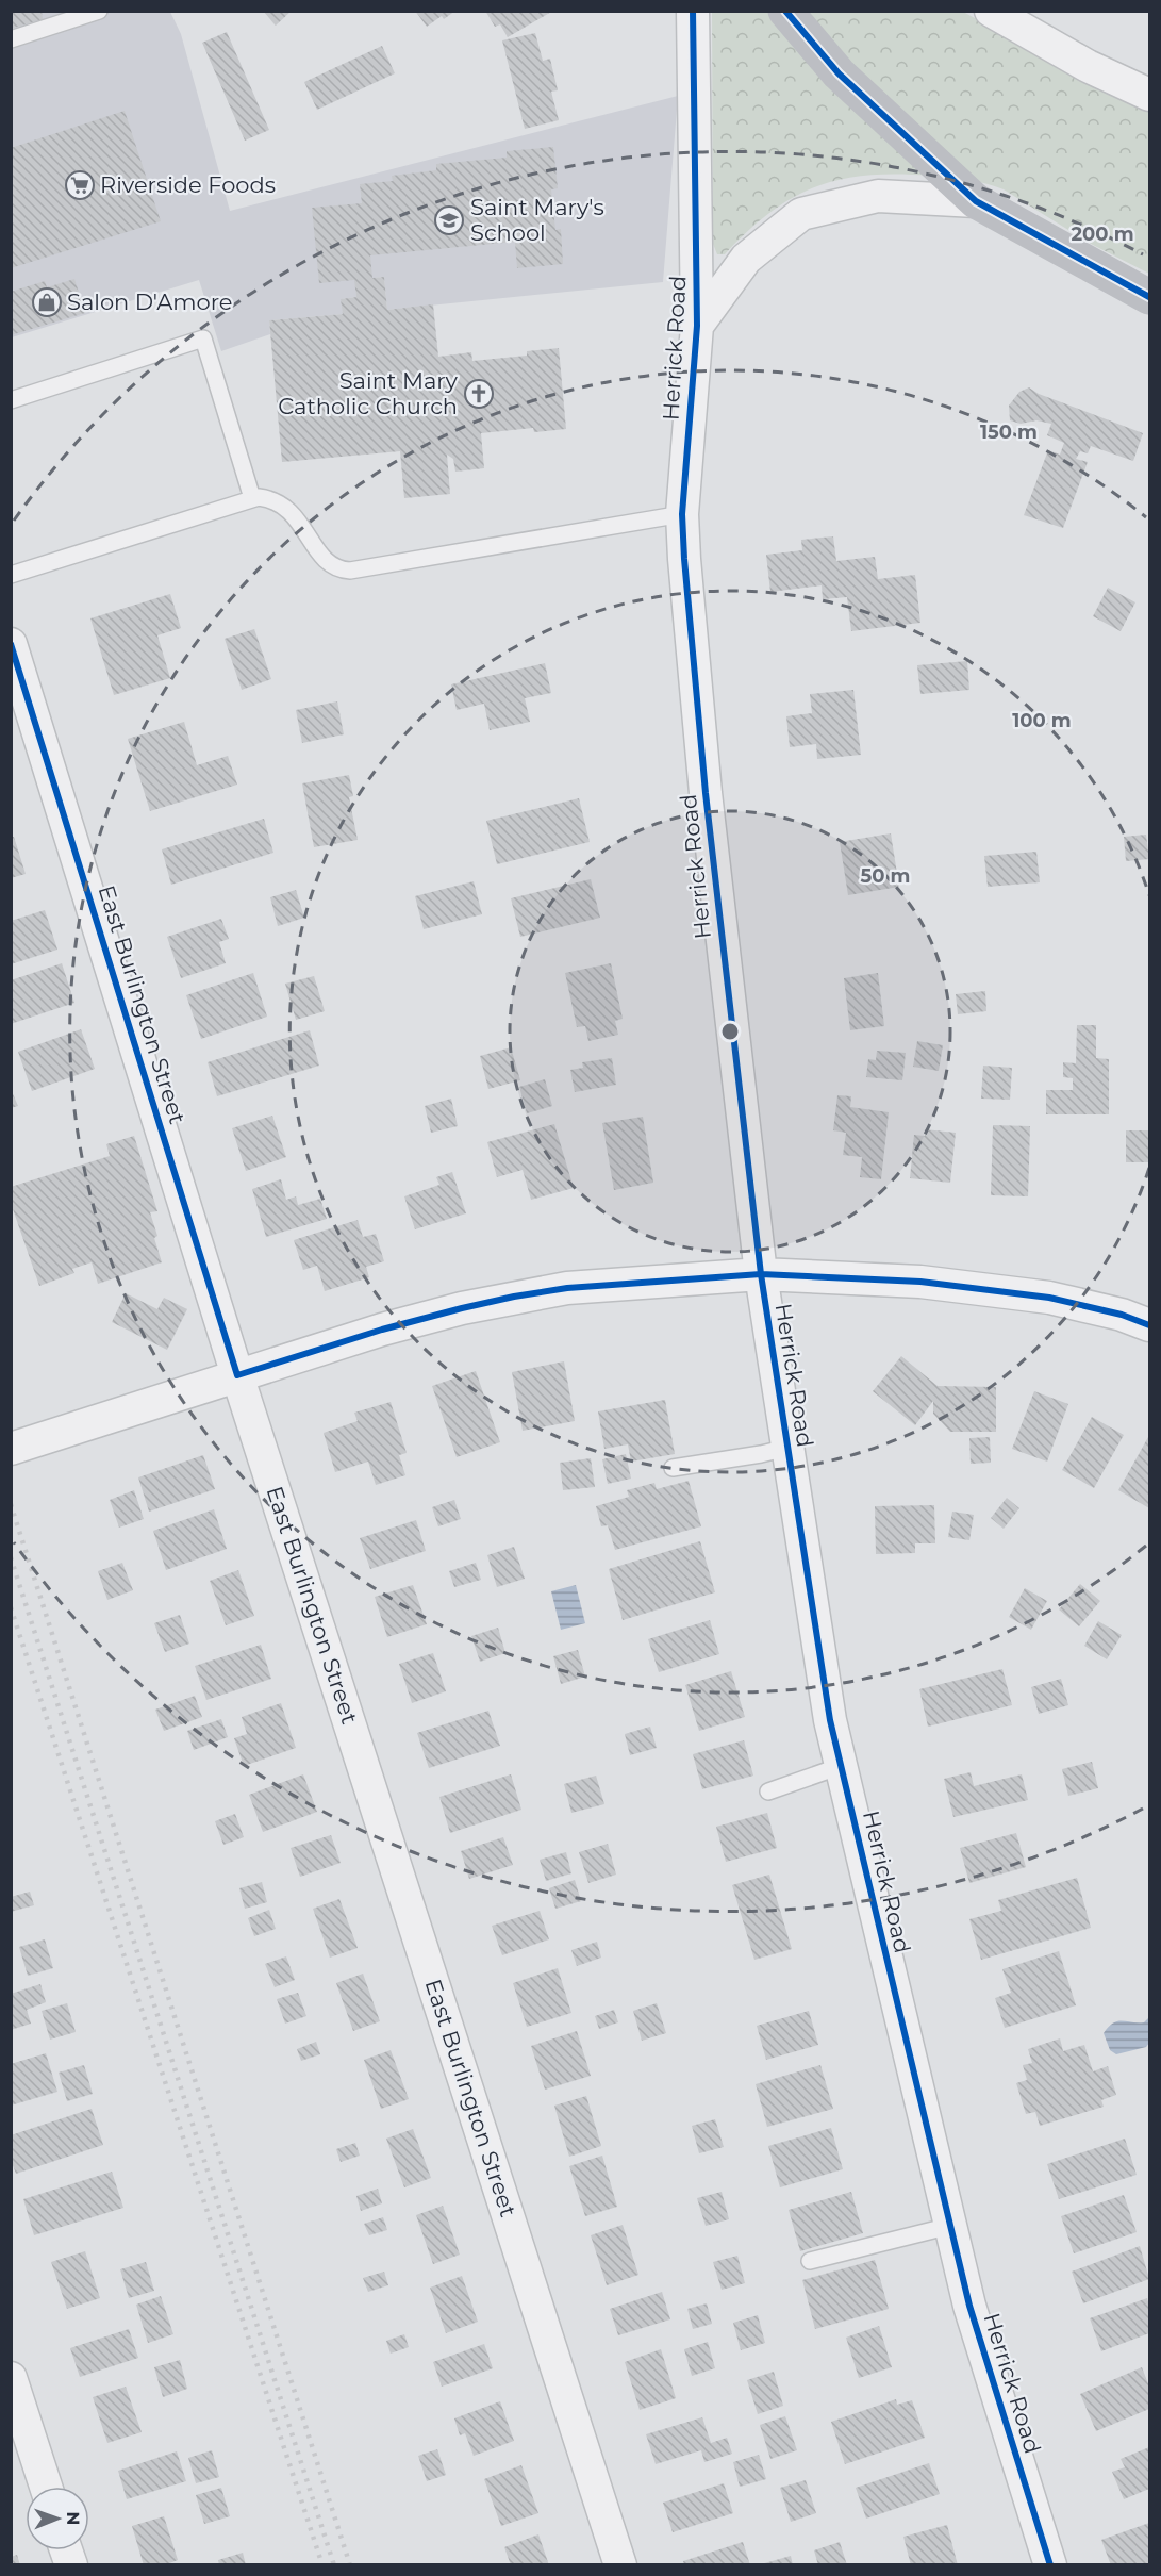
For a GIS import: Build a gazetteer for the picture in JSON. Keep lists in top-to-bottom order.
{
  "streets": {
    "street": ["Herrick Road", "East Burlington Street"]
  },
  "places": {
    "supermarket": ["Riverside Foods"],
    "school or university": ["Saint Mary's School"],
    "shop": ["Salon D'Amore"],
    "church": ["Saint Mary Catholic Church"]
  },
  "north": "right",
  "rings": [
    "200 m",
    "150 m",
    "100 m",
    "50 m"
  ]
}
